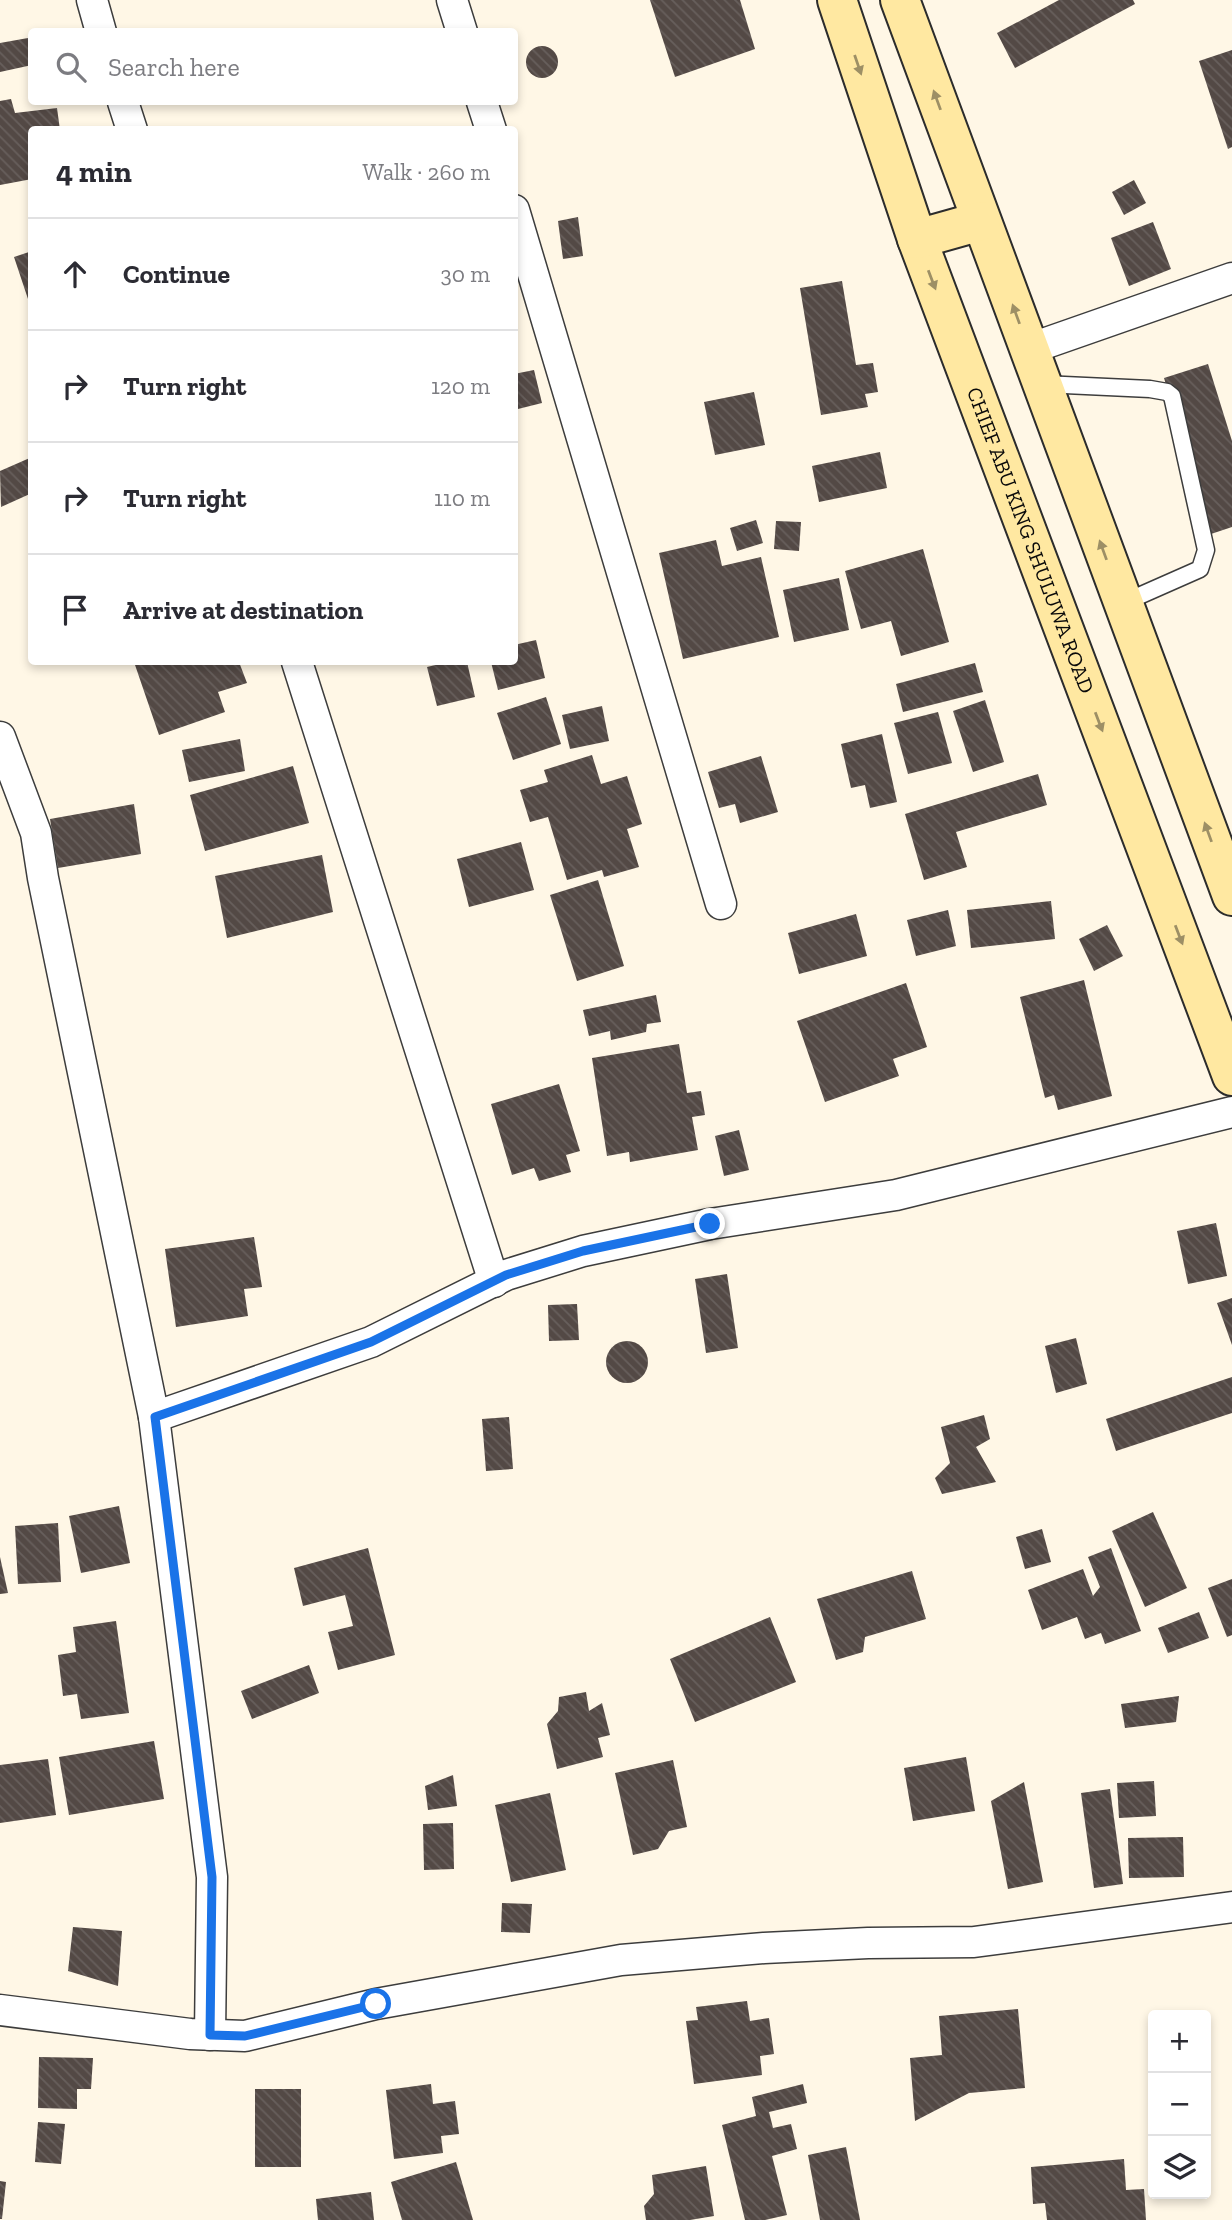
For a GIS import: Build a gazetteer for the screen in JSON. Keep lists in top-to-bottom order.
{
  "streets": {
    "street": ["CHIEF ABU KING SHULUWA ROAD"]
  },
  "page": {
    "search": "Search here",
    "heading": ["4 min", "Walk · 260 m"],
    "list": [
      ["Continue", "30 m"],
      ["Turn right", "120 m"],
      ["Turn right", "110 m"],
      "Arrive at destination"
    ],
    "map_buttons": ["+", "−"]
  }
}
